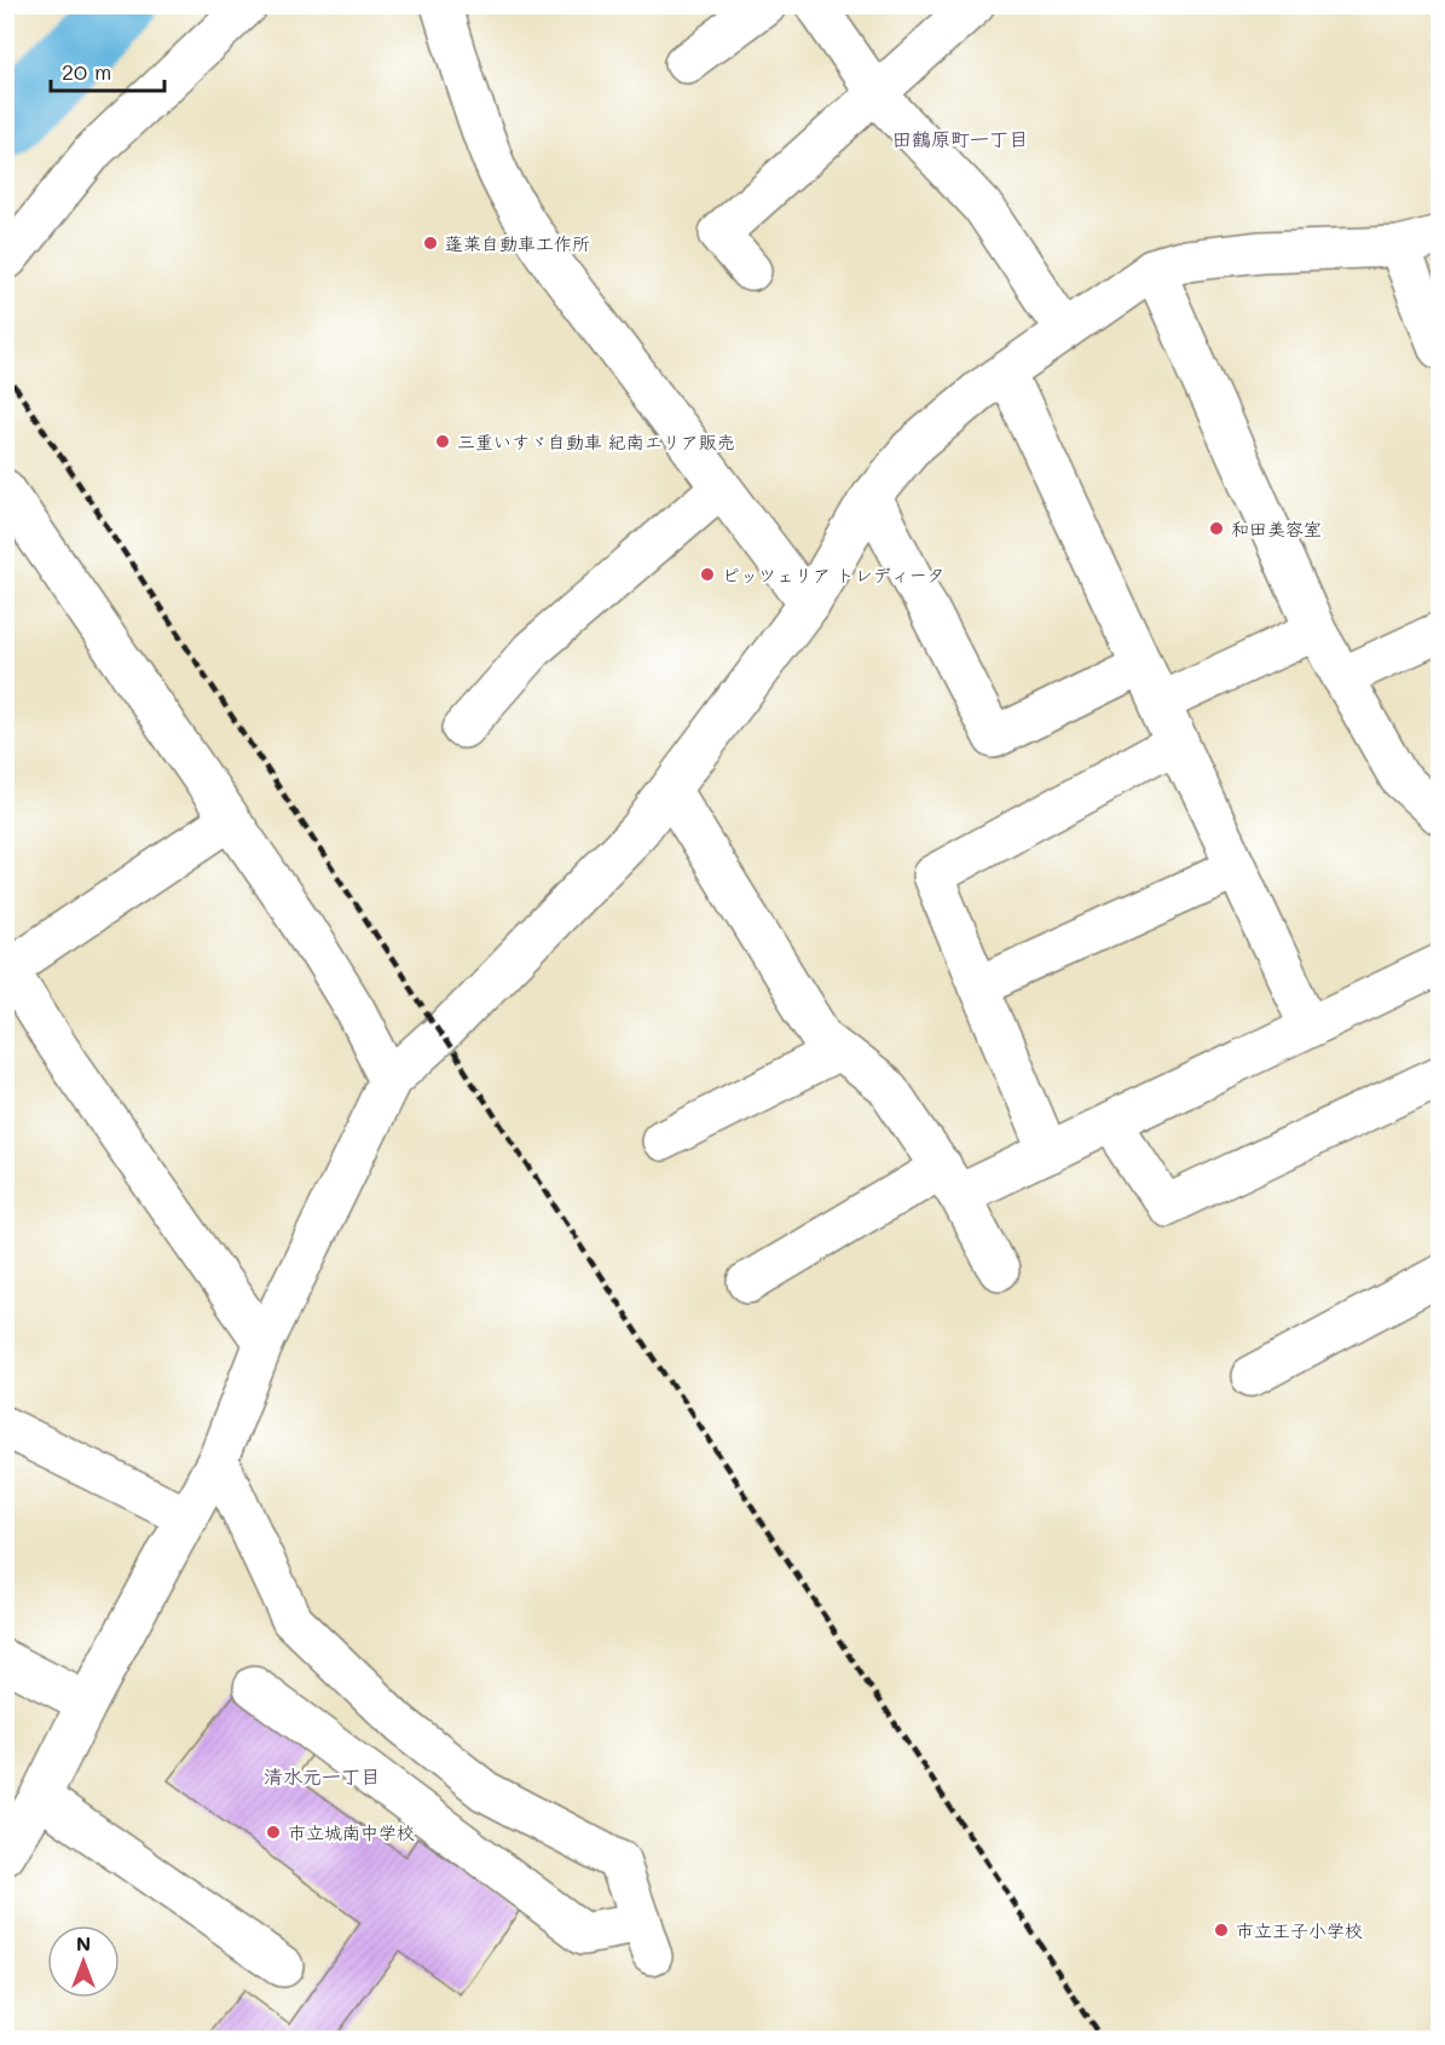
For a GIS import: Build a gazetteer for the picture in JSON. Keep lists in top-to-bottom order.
{
  "districts": ["田鶴原町一丁目", "清水元一丁目"],
  "places": [
    "蓬莱自動車工作所",
    "三重いすゞ自動車 紀南エリア販売",
    "和田美容室",
    "ピッツェリア トレディータ",
    "市立城南中学校",
    "市立王子小学校"
  ],
  "scale_bar": "20 m",
  "north": "top"
}
